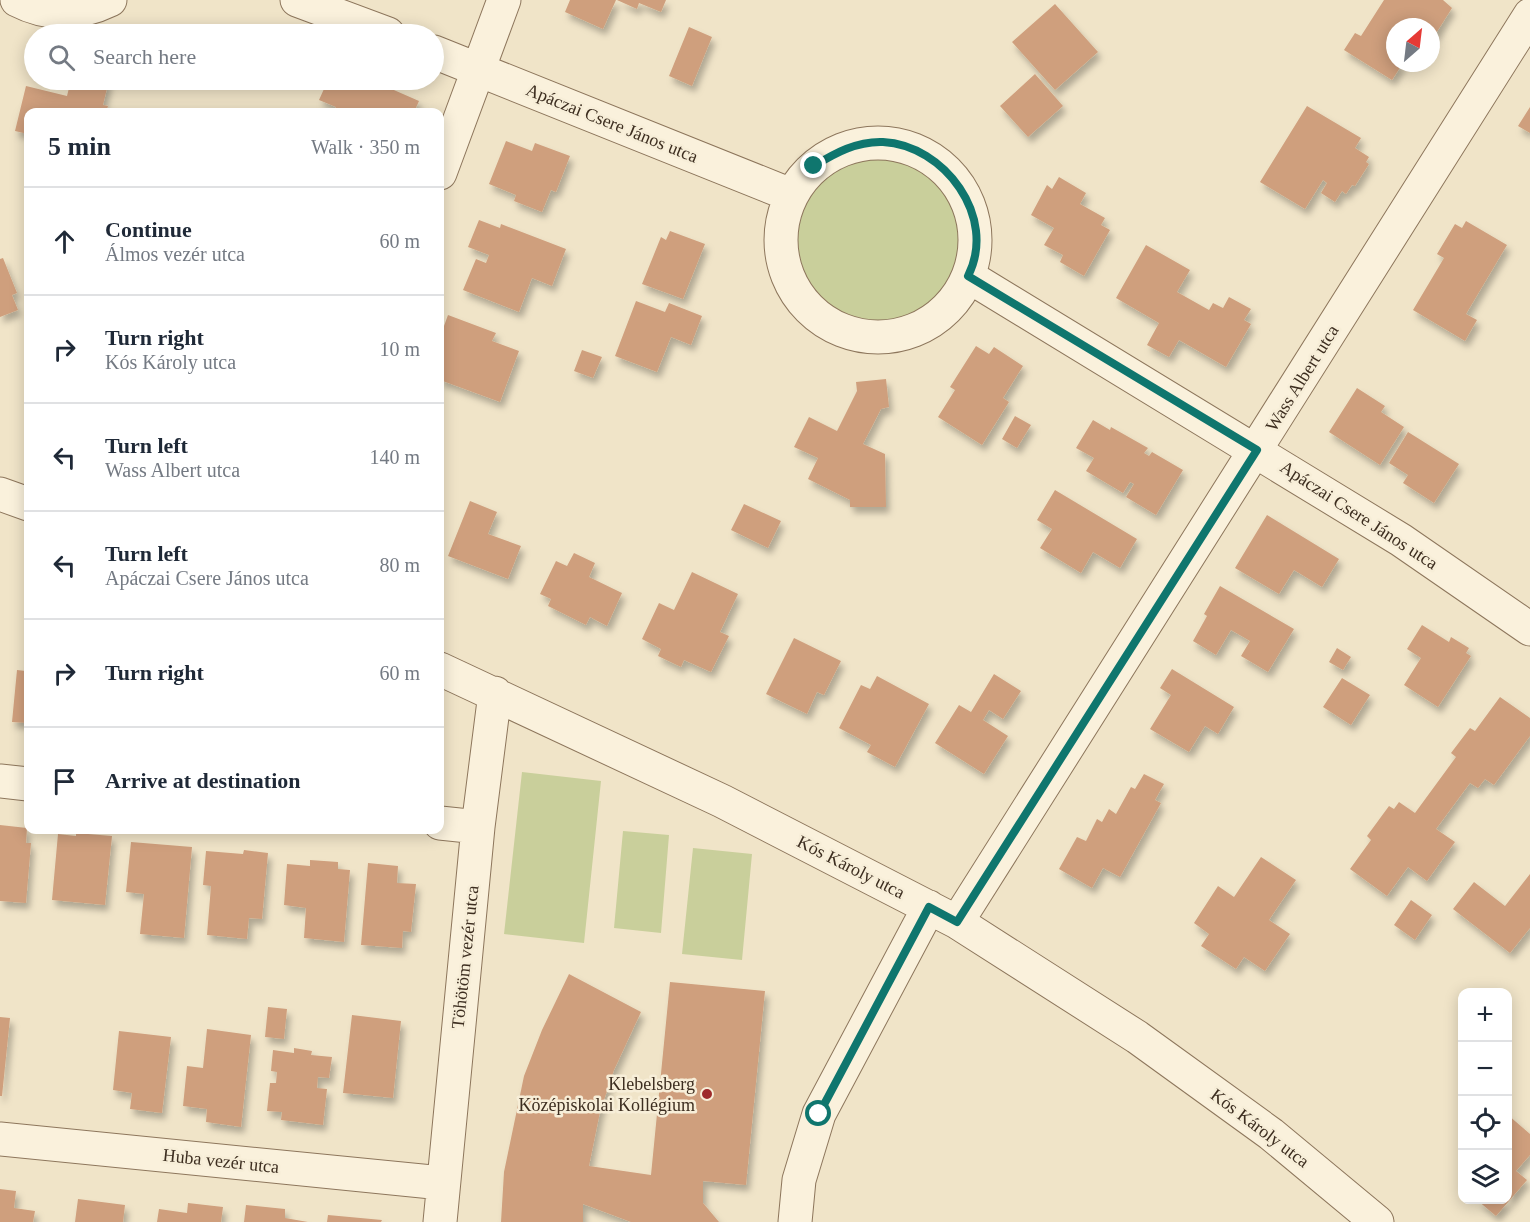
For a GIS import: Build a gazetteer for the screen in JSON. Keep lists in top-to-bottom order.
{
  "streets": {
    "street": [
      "Apáczai Csere János utca",
      "Wass Albert utca",
      "Kós Károly utca",
      "Töhötöm vezér utca",
      "Huba vezér utca"
    ]
  },
  "crossings": [
    ["Apáczai Csere János utca", "Wass Albert utca"],
    ["Wass Albert utca", "Kós Károly utca"],
    ["Kós Károly utca", "Töhötöm vezér utca"],
    ["Töhötöm vezér utca", "Huba vezér utca"]
  ],
  "places": ["Klebelsberg Középiskolai Kollégium"],
  "north": "top right",
  "page": {
    "search": "Search here",
    "heading": ["5 min", "Walk · 350 m"],
    "list": [
      ["Continue", "Álmos vezér utca", "60 m"],
      ["Turn right", "Kós Károly utca", "10 m"],
      ["Turn left", "Wass Albert utca", "140 m"],
      ["Turn left", "Apáczai Csere János utca", "80 m"],
      ["Turn right", "60 m"],
      "Arrive at destination"
    ],
    "map_buttons": ["+", "−"]
  }
}
